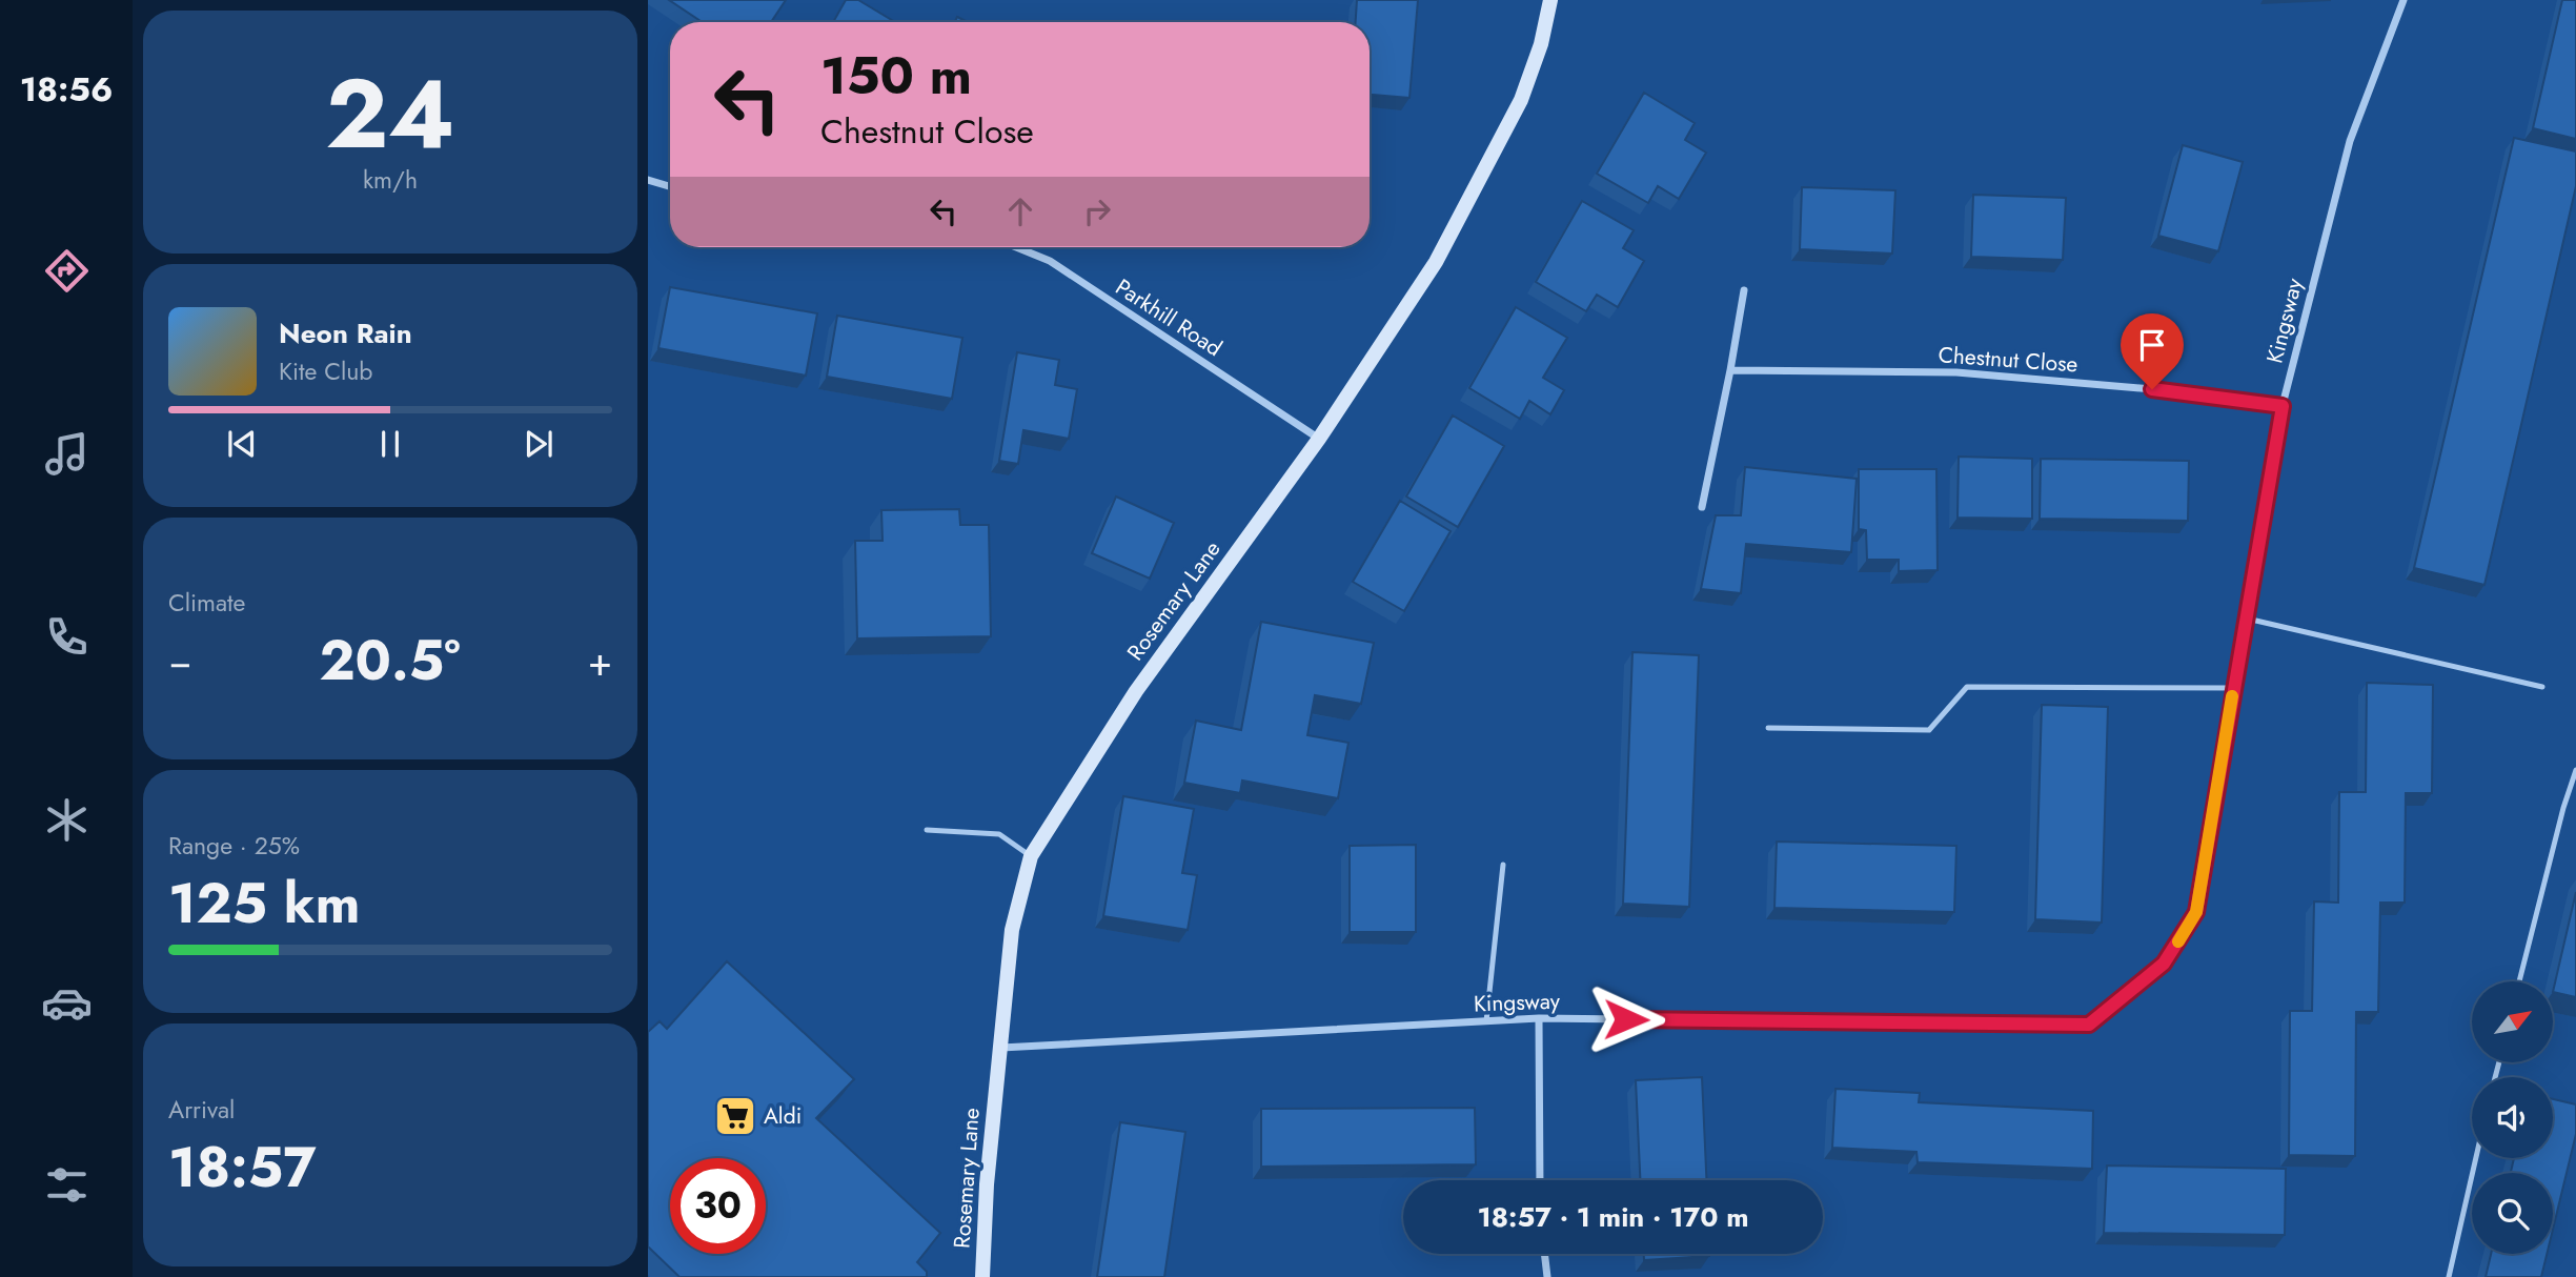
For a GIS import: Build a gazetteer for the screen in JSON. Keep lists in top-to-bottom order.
{
  "streets": {
    "street": [
      "Parkhill Road",
      "Kingsway",
      "Chestnut Close",
      "Rosemary Lane"
    ]
  },
  "crossings": [
    ["Parkhill Road", "Rosemary Lane"],
    ["Kingsway", "Chestnut Close"],
    ["Kingsway", "Rosemary Lane"]
  ],
  "places": {
    "supermarket": ["Aldi"]
  },
  "north": "top right",
  "page": {
    "tabs": "18:56",
    "tile": [
      ["24", "km/h"],
      "Climate",
      ["Range · 25%", "125 km"],
      ["Arrival", "18:57"]
    ],
    "turn": ["150 m", "Chestnut Close"],
    "song": ["Neon Rain", "Kite Club"],
    "heat": ["−", "20.5°", "+"],
    "limit": "30",
    "trip": "18:57 · 1 min · 170 m"
  }
}
